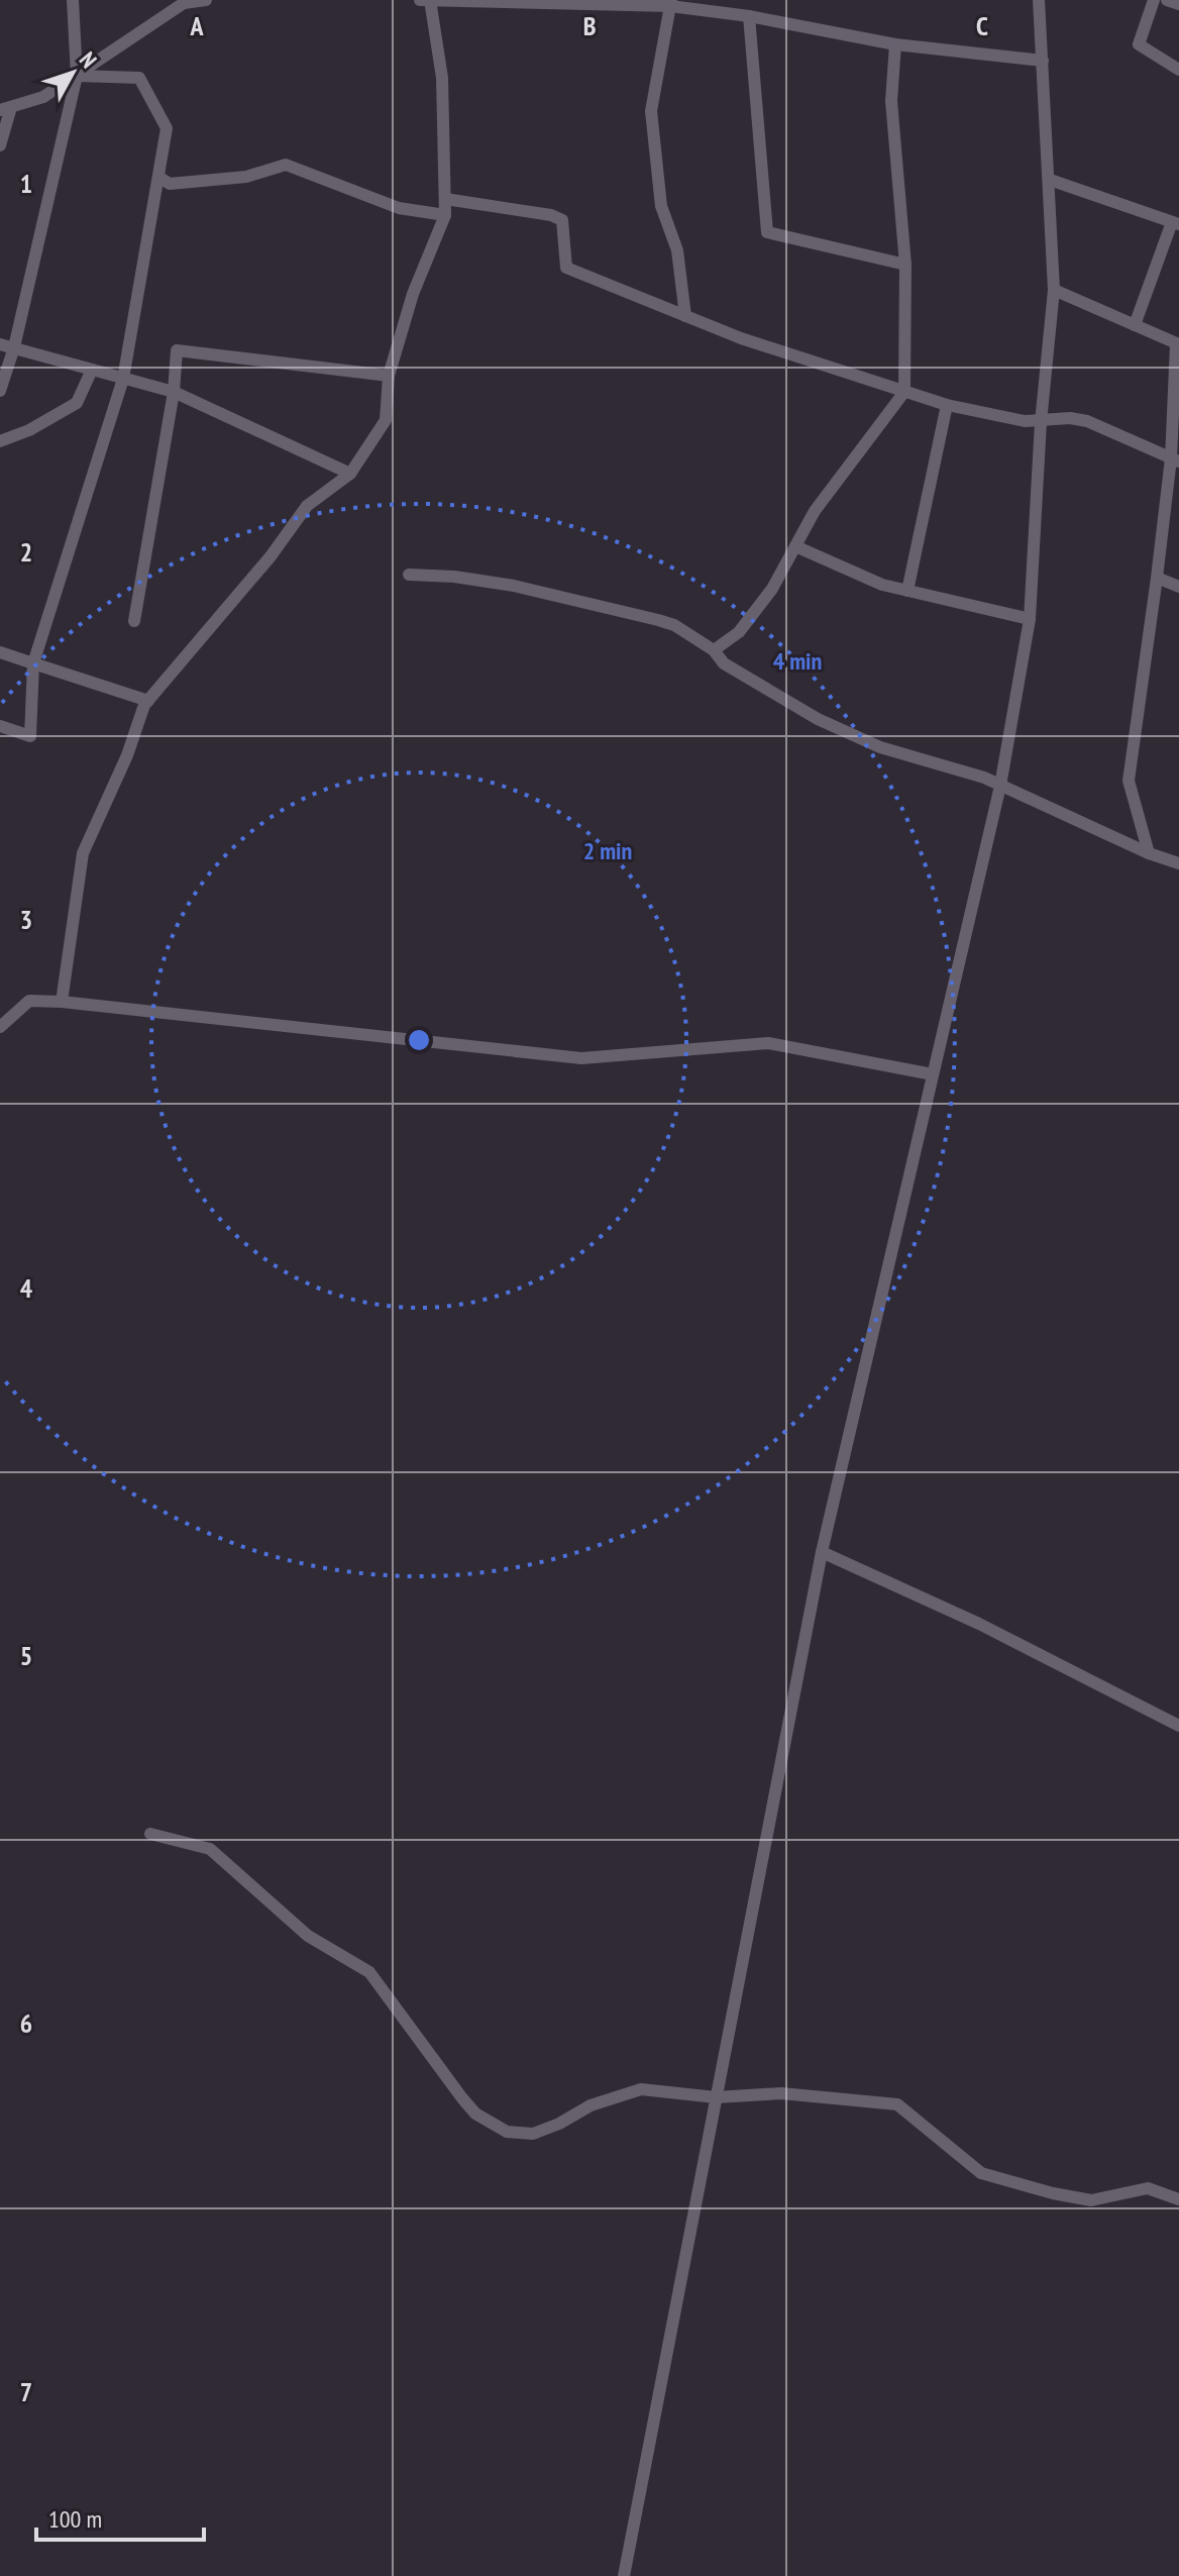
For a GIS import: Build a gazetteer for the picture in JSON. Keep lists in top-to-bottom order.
{
  "scale_bar": "100 m",
  "north": "top right",
  "grid": {
    "columns": ["A", "B", "C"],
    "rows": [
      "1",
      "2",
      "3",
      "4",
      "5",
      "6",
      "7"
    ]
  },
  "rings": ["4 min", "2 min"]
}
